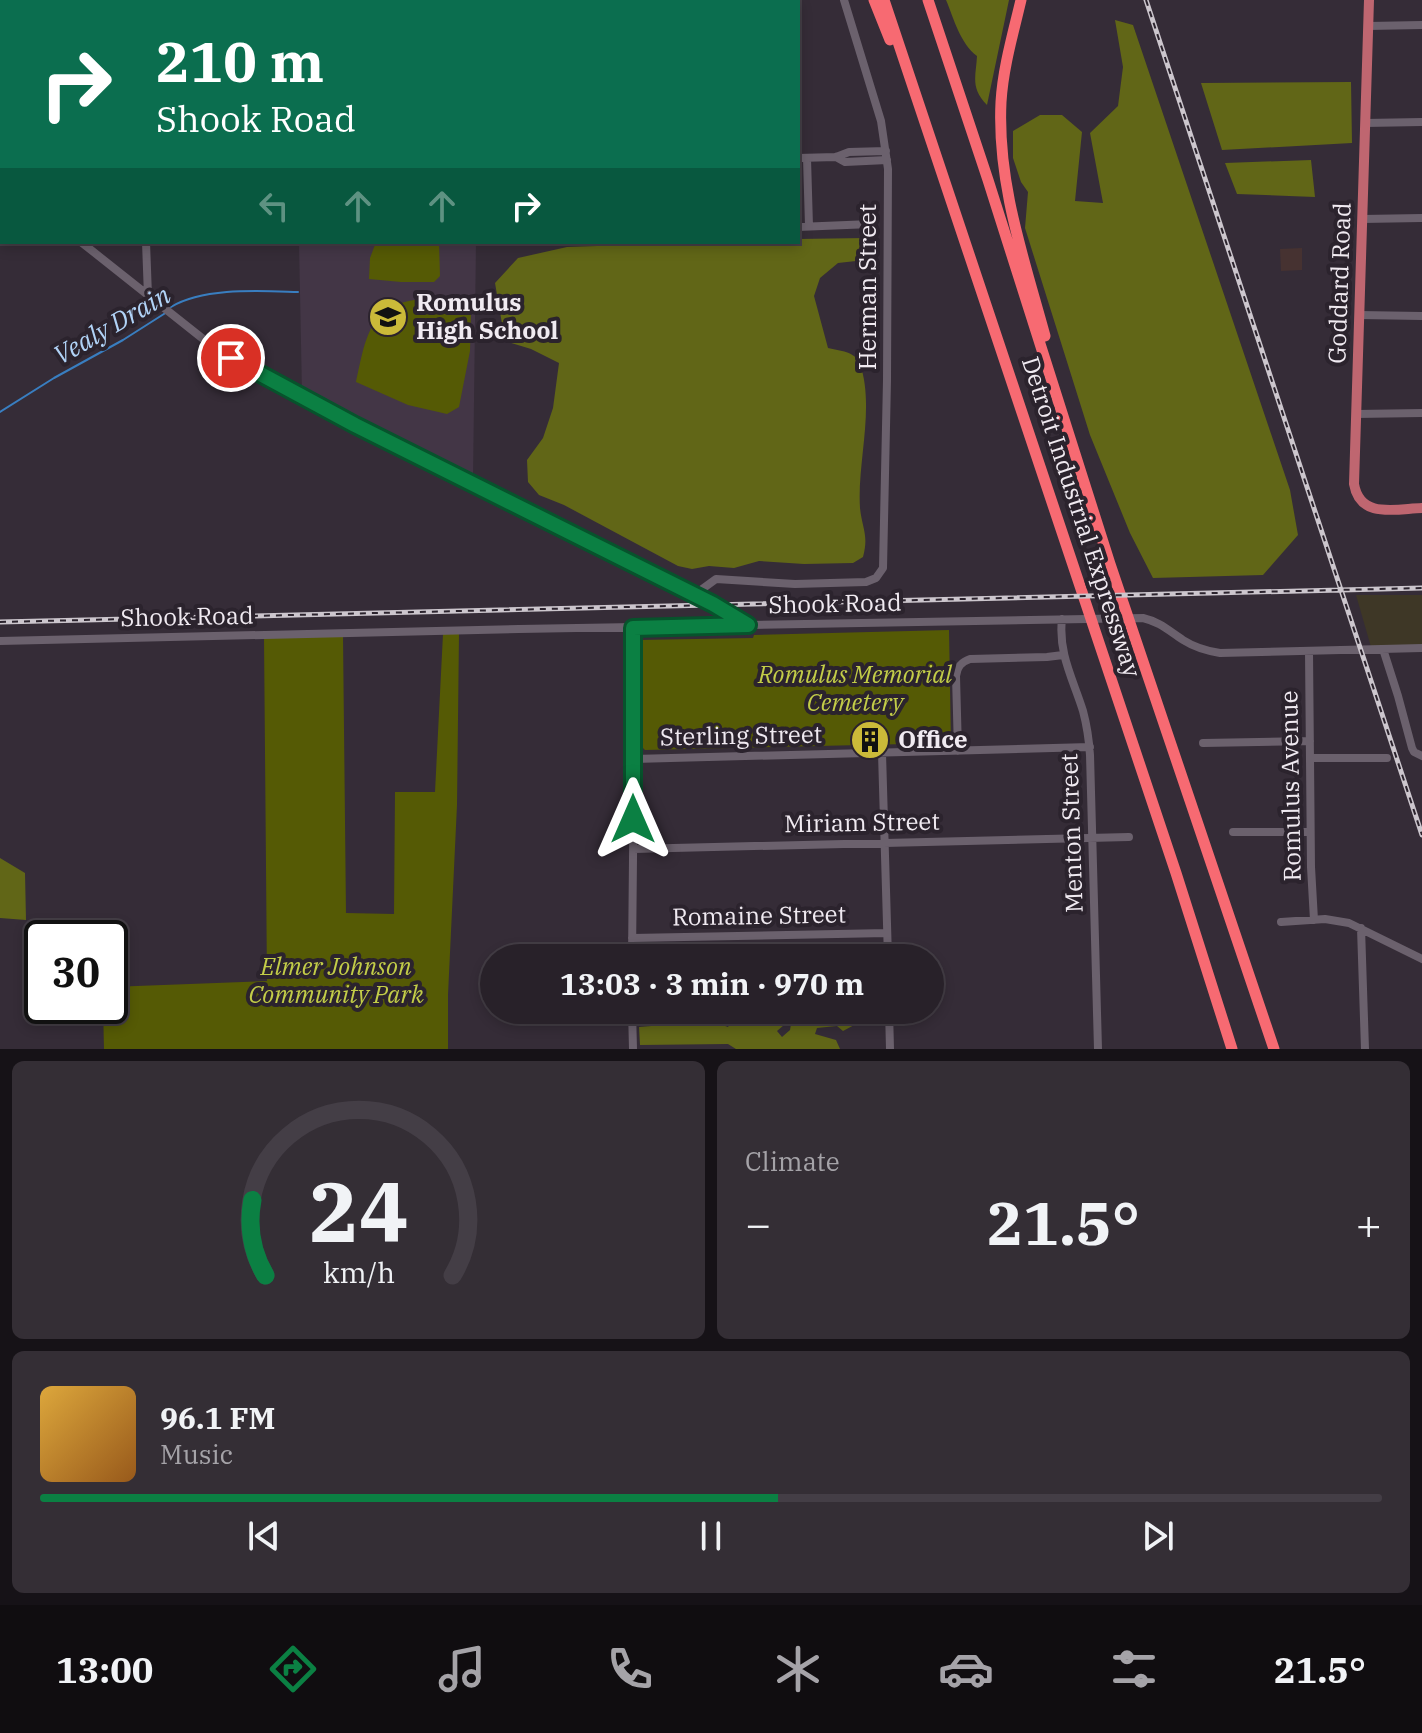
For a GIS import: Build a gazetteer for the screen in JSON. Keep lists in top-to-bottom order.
{
  "streets": {
    "highway": ["Detroit Industrial Expressway"],
    "main road": ["Goddard Road"],
    "street": [
      "Herman Street",
      "Shook Road",
      "Sterling Street",
      "Romulus Avenue",
      "Miriam Street",
      "Menton Street",
      "Romaine Street"
    ]
  },
  "crossings": [
    ["Shook Road", "Romulus Avenue"],
    ["Shook Road", "Menton Street"],
    ["Sterling Street", "Menton Street"],
    ["Miriam Street", "Menton Street"]
  ],
  "water": ["Vealy Drain"],
  "parks": ["Romulus Memorial Cemetery", "Elmer Johnson Community Park"],
  "places": {
    "school or university": ["Romulus High School"],
    "building": ["Office"]
  },
  "page": {
    "turn": ["210 m", "Shook Road"],
    "limit": "30",
    "trip": "13:03 · 3 min · 970 m",
    "tile": "Climate",
    "heat": ["−", "21.5°", "+"],
    "song": ["96.1 FM", "Music"],
    "tabs": ["13:00", "21.5°"],
    "gauge": ["24", "km/h"]
  }
}
